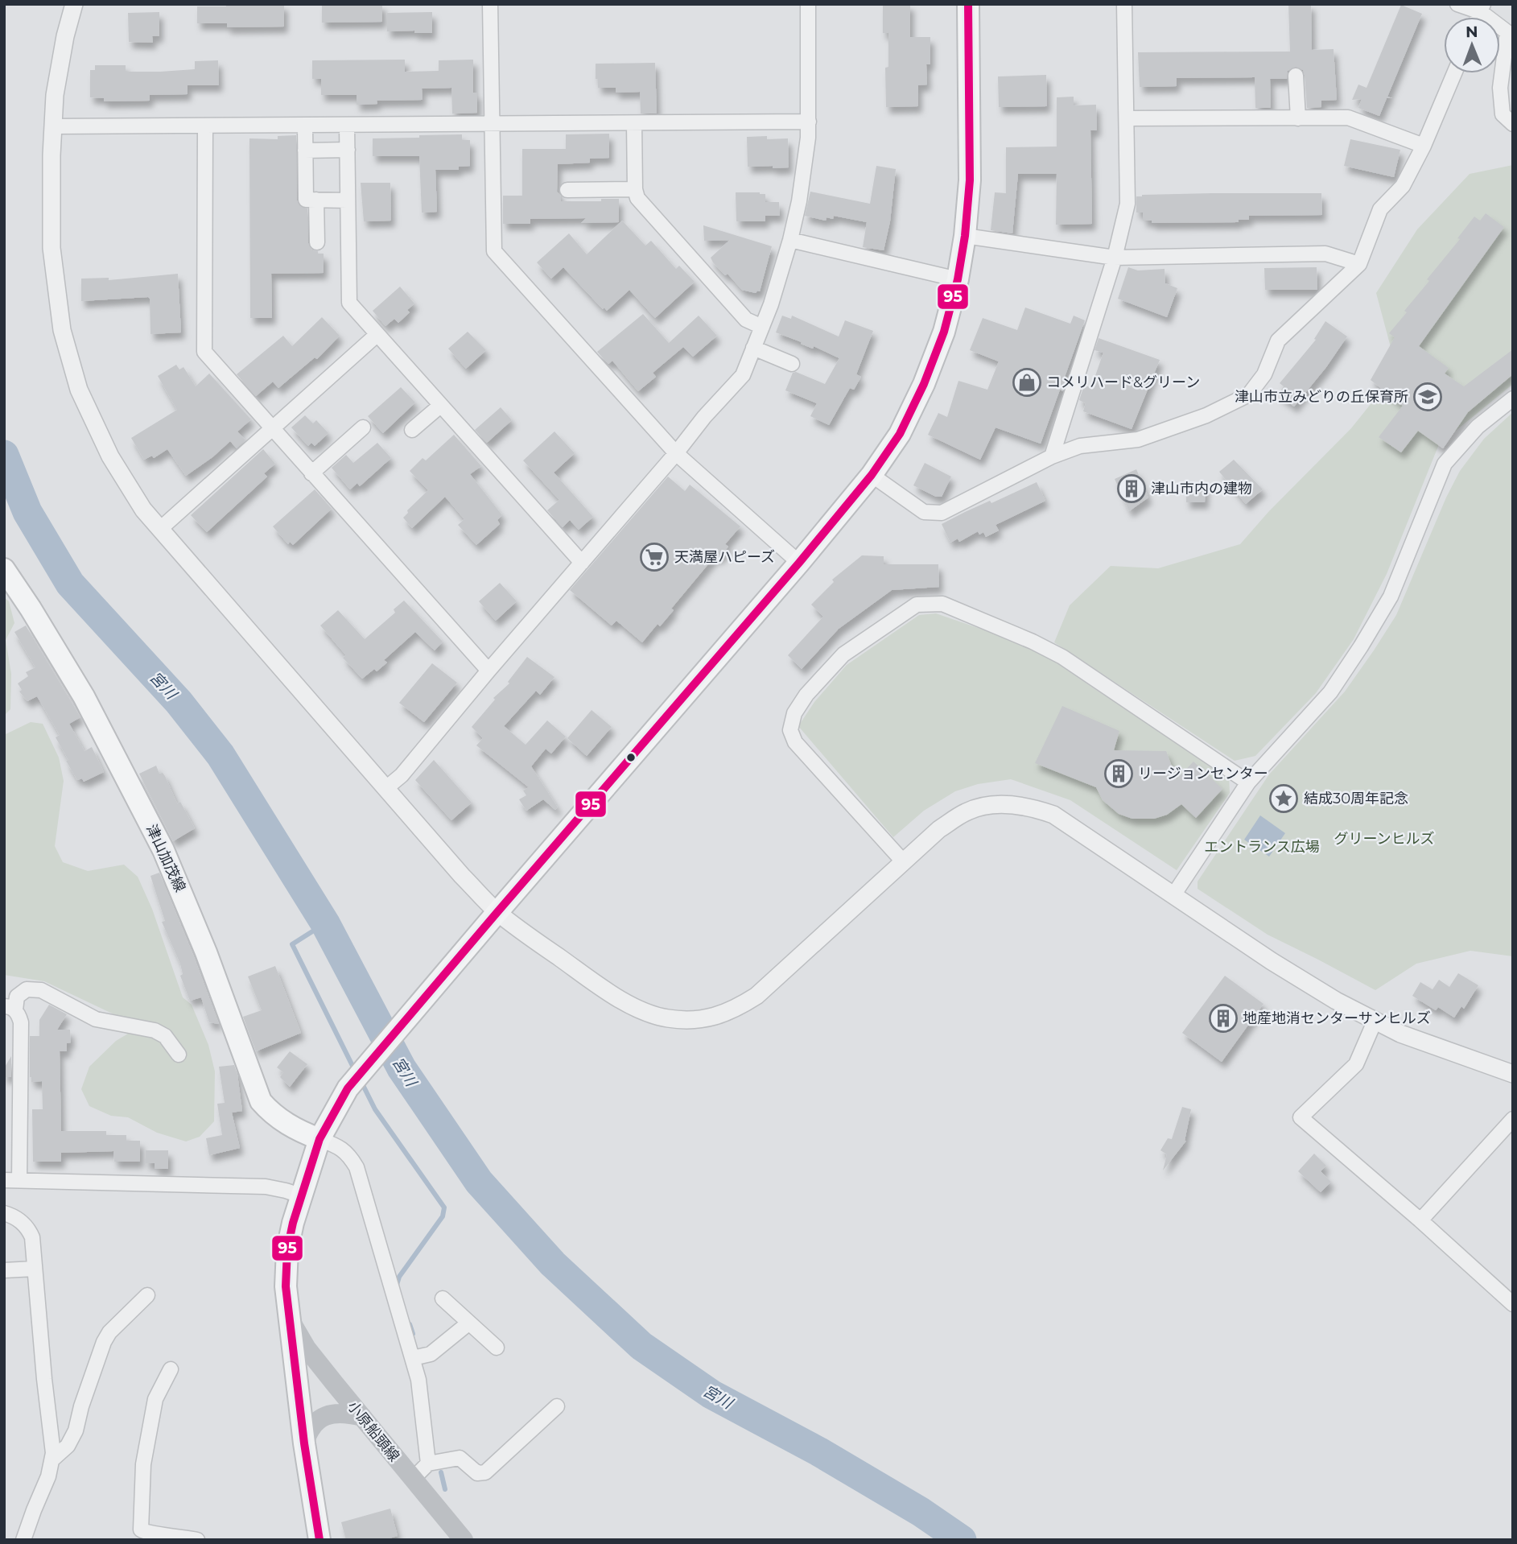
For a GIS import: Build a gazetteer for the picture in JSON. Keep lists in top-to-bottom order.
{
  "streets": {
    "main road": ["津山加茂線", "小原船頭線"]
  },
  "water": ["宮川"],
  "parks": ["グリーンヒルズ", "エントランス広場"],
  "places": {
    "shop": ["コメリハード&グリーン"],
    "school or university": ["津山市立みどりの丘保育所"],
    "building": ["津山市内の建物", "リージョンセンター", "地産地消センターサンヒルズ"],
    "supermarket": ["天満屋ハピーズ"],
    "place": ["結成30周年記念"]
  },
  "lines": ["transit line 95"],
  "north": "top"
}
